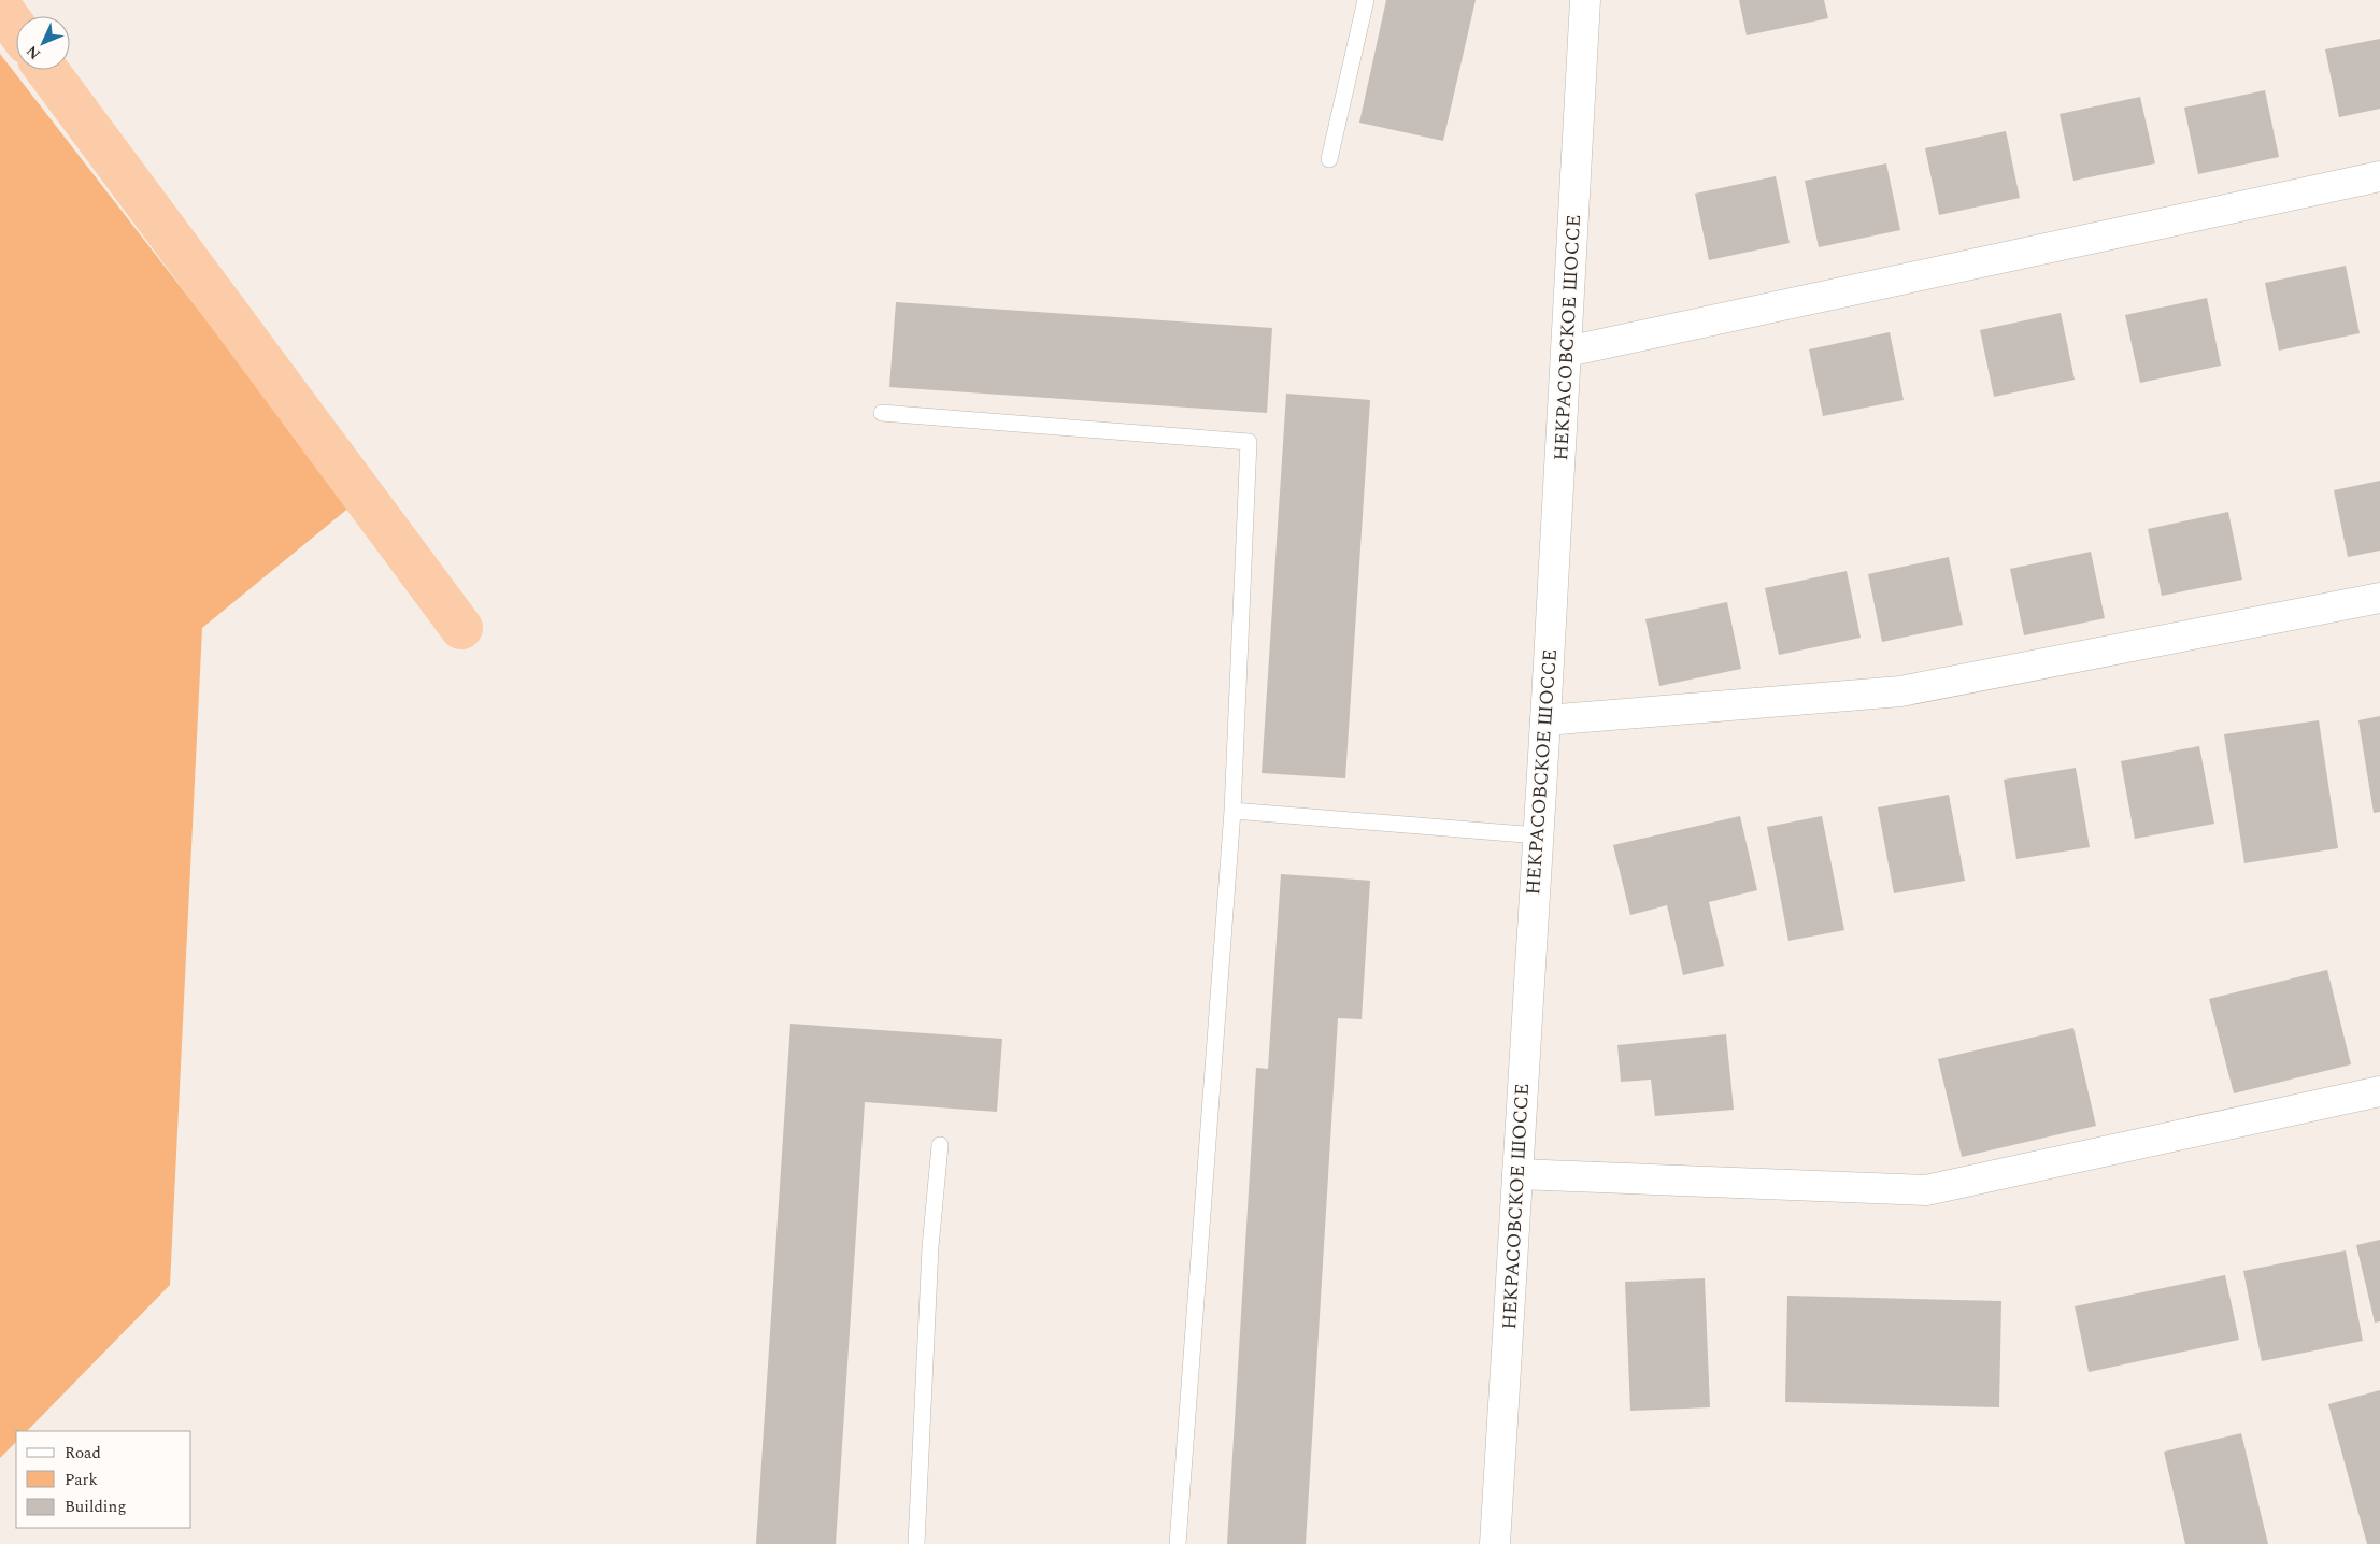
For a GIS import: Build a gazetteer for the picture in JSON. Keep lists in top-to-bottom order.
{
  "streets": {
    "street": ["НЕКРАСОВСКОЕ ШОССЕ"]
  },
  "legend": ["Road", "Park", "Building"],
  "north": "bottom left"
}
